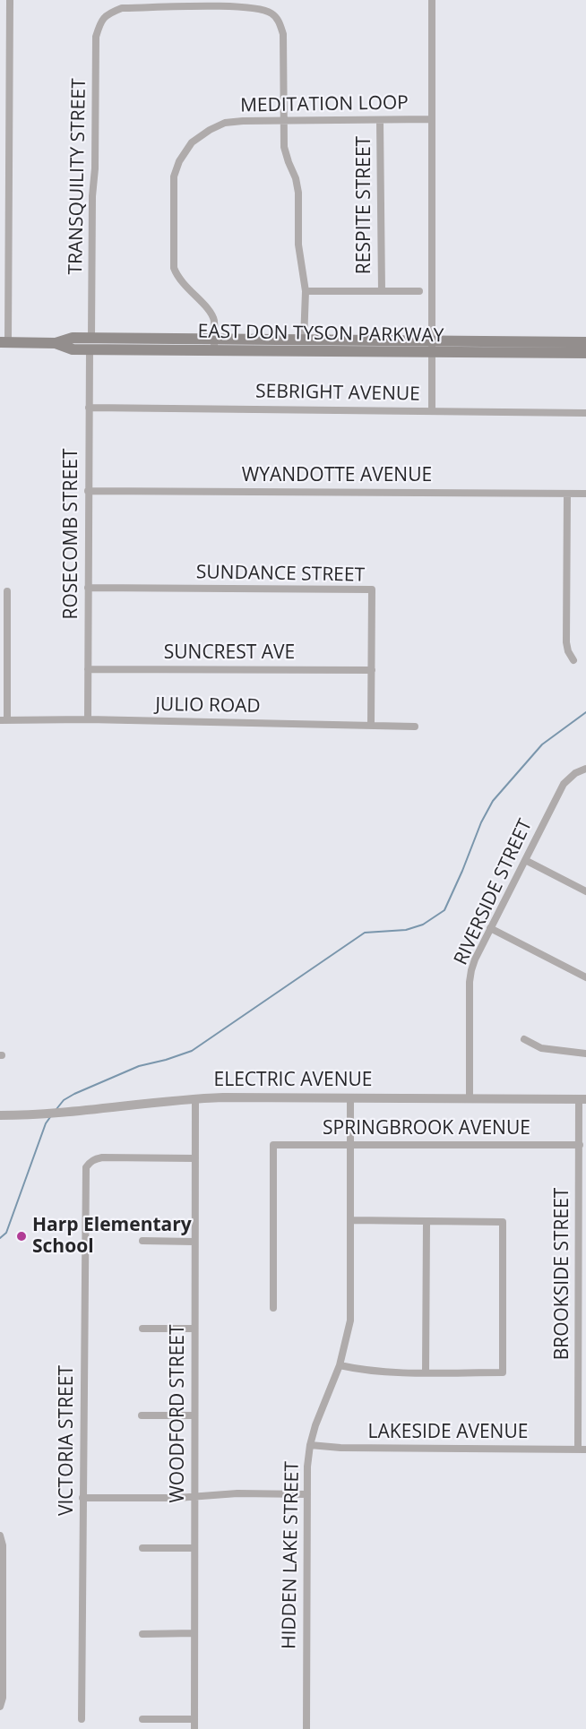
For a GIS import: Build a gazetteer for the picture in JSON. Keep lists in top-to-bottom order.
{
  "streets": {
    "main road": ["EAST DON TYSON PARKWAY"],
    "street": [
      "MEDITATION LOOP",
      "TRANSQUILITY STREET",
      "RESPITE STREET",
      "SEBRIGHT AVENUE",
      "WYANDOTTE AVENUE",
      "ROSECOMB STREET",
      "SUNDANCE STREET",
      "SUNCREST AVE",
      "JULIO ROAD",
      "RIVERSIDE STREET",
      "ELECTRIC AVENUE",
      "SPRINGBROOK AVENUE",
      "BROOKSIDE STREET",
      "WOODFORD STREET",
      "LAKESIDE AVENUE",
      "VICTORIA STREET",
      "HIDDEN LAKE STREET"
    ]
  },
  "crossings": [
    ["MEDITATION LOOP", "TRANSQUILITY STREET"],
    ["MEDITATION LOOP", "RESPITE STREET"],
    ["MEDITATION LOOP", "EAST DON TYSON PARKWAY"],
    ["TRANSQUILITY STREET", "EAST DON TYSON PARKWAY"],
    ["TRANSQUILITY STREET", "ROSECOMB STREET"],
    ["EAST DON TYSON PARKWAY", "ROSECOMB STREET"],
    ["SEBRIGHT AVENUE", "ROSECOMB STREET"],
    ["WYANDOTTE AVENUE", "ROSECOMB STREET"],
    ["ROSECOMB STREET", "SUNDANCE STREET"],
    ["ROSECOMB STREET", "SUNCREST AVE"],
    ["ROSECOMB STREET", "JULIO ROAD"],
    ["SUNDANCE STREET", "SUNCREST AVE"],
    ["SUNDANCE STREET", "JULIO ROAD"],
    ["RIVERSIDE STREET", "ELECTRIC AVENUE"],
    ["ELECTRIC AVENUE", "BROOKSIDE STREET"],
    ["ELECTRIC AVENUE", "WOODFORD STREET"],
    ["ELECTRIC AVENUE", "HIDDEN LAKE STREET"],
    ["SPRINGBROOK AVENUE", "BROOKSIDE STREET"],
    ["SPRINGBROOK AVENUE", "HIDDEN LAKE STREET"],
    ["BROOKSIDE STREET", "LAKESIDE AVENUE"],
    ["WOODFORD STREET", "VICTORIA STREET"],
    ["LAKESIDE AVENUE", "HIDDEN LAKE STREET"]
  ],
  "places": ["Harp Elementary School"]
}
